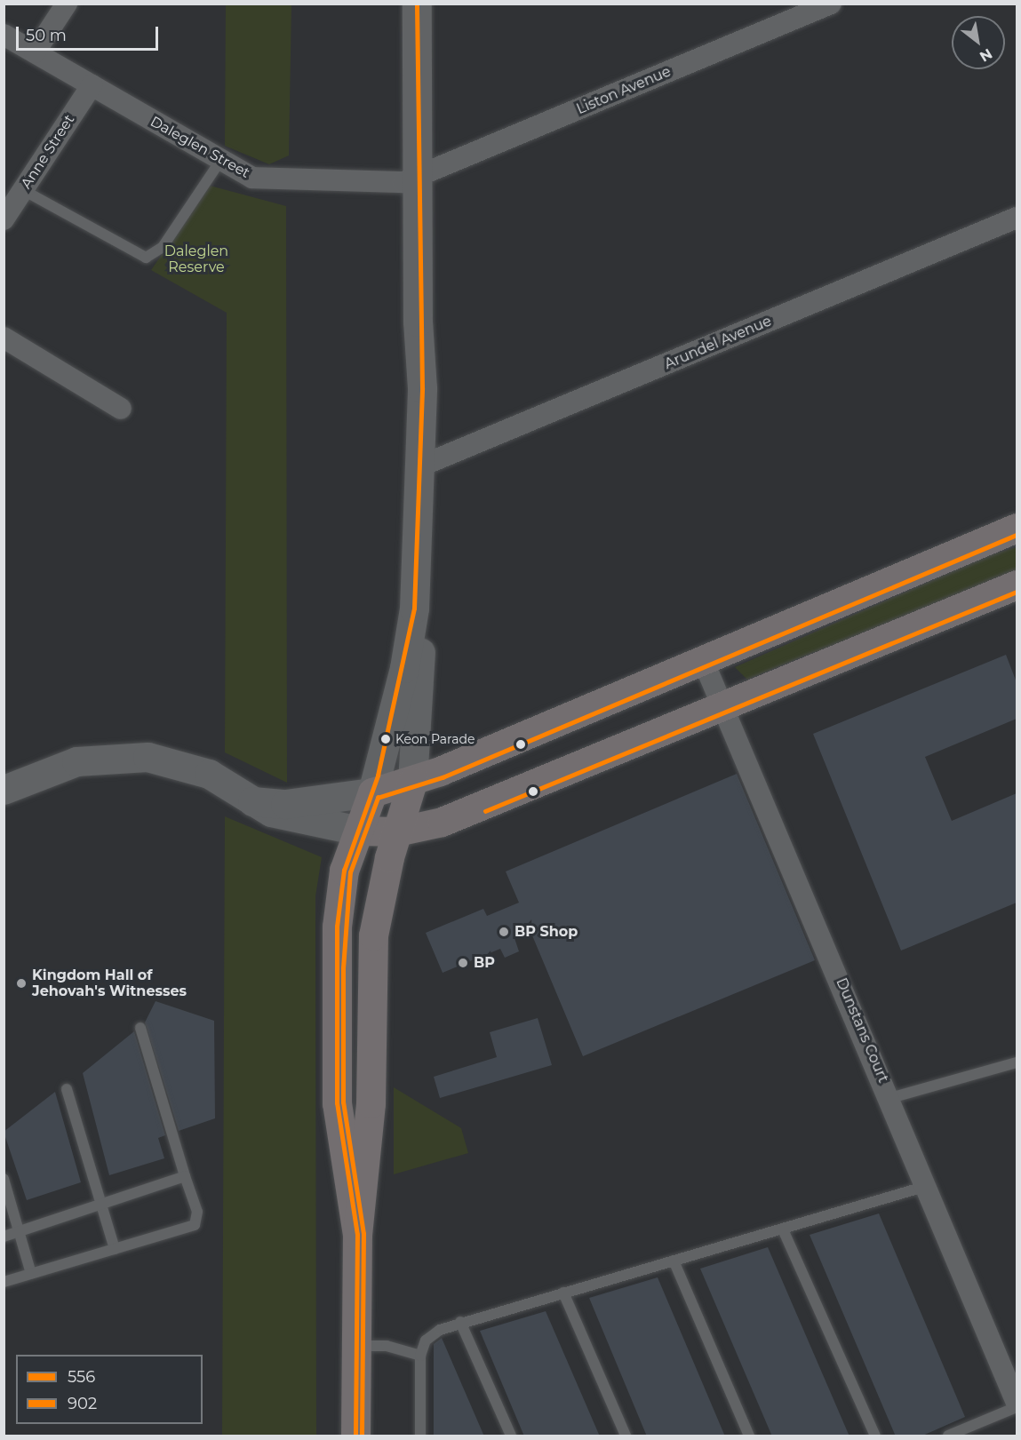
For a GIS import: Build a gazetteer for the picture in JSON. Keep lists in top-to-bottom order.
{
  "streets": {
    "street": [
      "Liston Avenue",
      "Daleglen Street",
      "Anne Street",
      "Arundel Avenue",
      "Dunstans Court"
    ]
  },
  "crossings": [
    ["Liston Avenue", "Daleglen Street"],
    ["Daleglen Street", "Anne Street"]
  ],
  "parks": ["Daleglen Reserve"],
  "places": [
    "Keon Parade",
    "BP Shop",
    "BP",
    "Kingdom Hall of Jehovah's Witnesses"
  ],
  "lines": ["transit line 556", "transit line 902"],
  "legend": ["556", "902"],
  "scale_bar": "50 m",
  "north": "bottom right"
}
